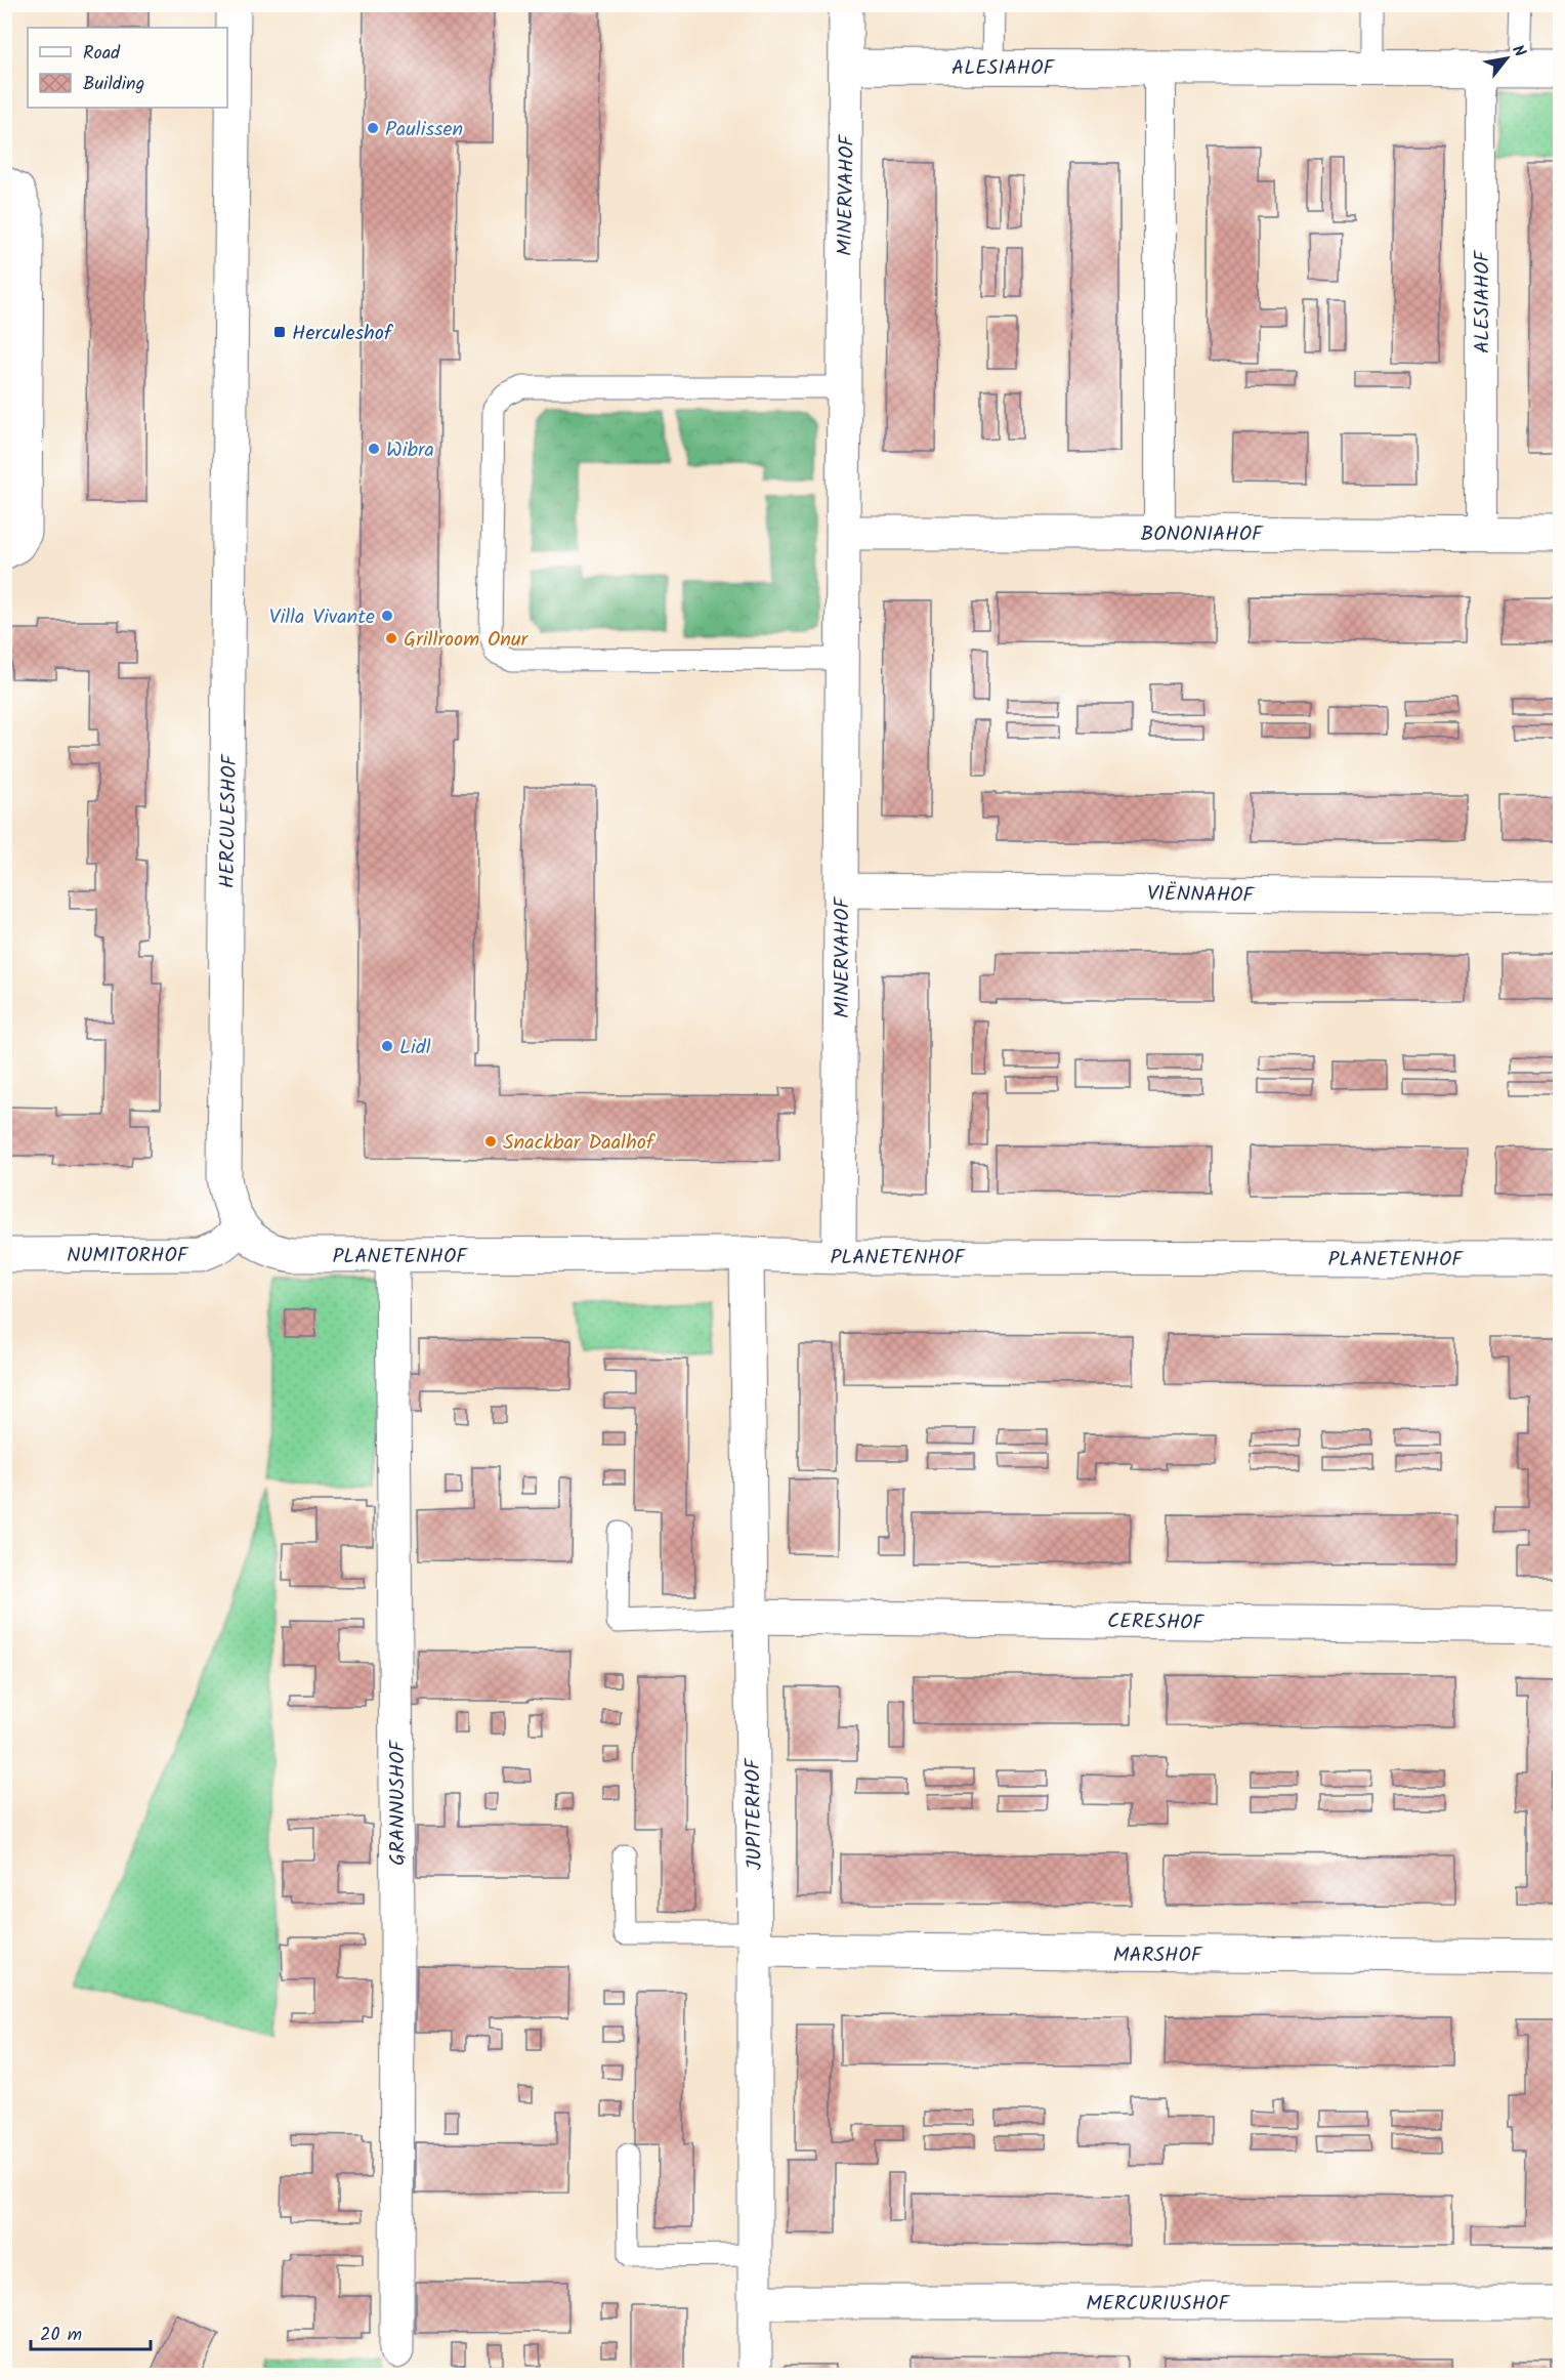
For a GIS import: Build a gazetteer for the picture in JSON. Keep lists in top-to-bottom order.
{
  "streets": {
    "street": [
      "ALESIAHOF",
      "MINERVAHOF",
      "BONONIAHOF",
      "HERCULESHOF",
      "VIËNNAHOF",
      "NUMITORHOF",
      "PLANETENHOF",
      "CERESHOF",
      "GRANNUSHOF",
      "JUPITERHOF",
      "MARSHOF",
      "MERCURIUSHOF"
    ]
  },
  "crossings": [
    ["ALESIAHOF", "MINERVAHOF"],
    ["ALESIAHOF", "BONONIAHOF"],
    ["MINERVAHOF", "BONONIAHOF"],
    ["MINERVAHOF", "VIËNNAHOF"],
    ["MINERVAHOF", "PLANETENHOF"],
    ["HERCULESHOF", "NUMITORHOF"],
    ["HERCULESHOF", "PLANETENHOF"],
    ["NUMITORHOF", "PLANETENHOF"],
    ["PLANETENHOF", "GRANNUSHOF"],
    ["PLANETENHOF", "JUPITERHOF"],
    ["CERESHOF", "JUPITERHOF"],
    ["JUPITERHOF", "MARSHOF"],
    ["JUPITERHOF", "MERCURIUSHOF"]
  ],
  "places": {
    "other": [
      "Paulissen",
      "Wibra",
      "Villa Vivante",
      "Grillroom Onur",
      "Lidl",
      "Snackbar Daalhof"
    ],
    "transit": ["Herculeshof"]
  },
  "legend": ["Road", "Building"],
  "scale_bar": "20 m",
  "north": "top right"
}
